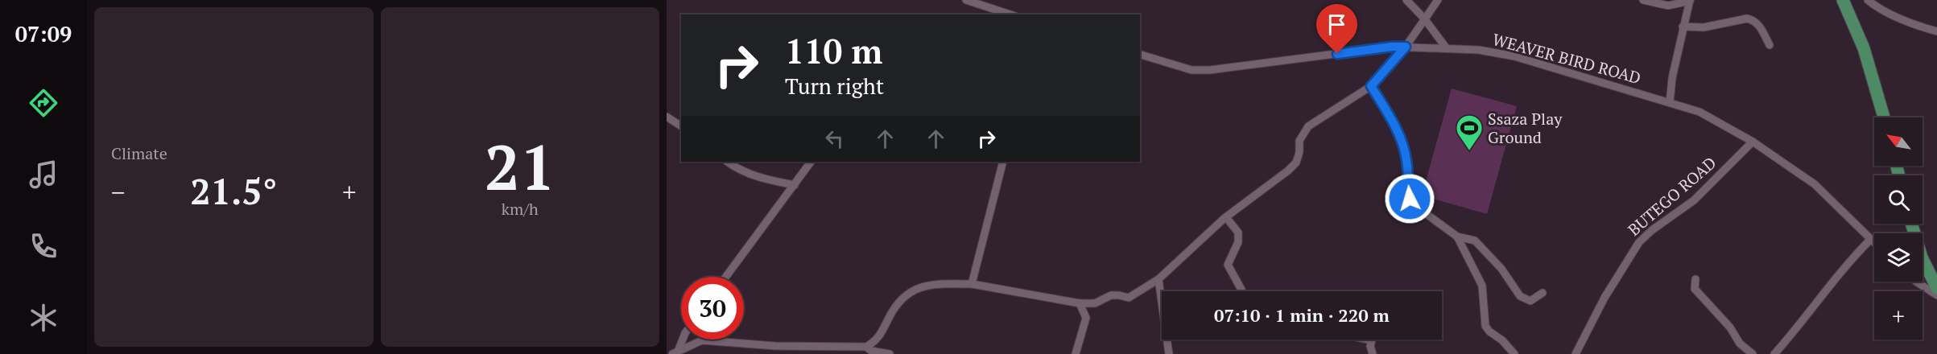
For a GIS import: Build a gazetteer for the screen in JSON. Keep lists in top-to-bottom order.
{
  "streets": {
    "street": ["WEAVER BIRD ROAD", "BUTEGO ROAD"]
  },
  "crossings": [
    ["WEAVER BIRD ROAD", "BUTEGO ROAD"]
  ],
  "places": {
    "sports": ["Ssaza Play Ground"]
  },
  "north": "top left",
  "page": {
    "tabs": "07:09",
    "tile": [
      "Climate",
      ["21", "km/h"]
    ],
    "turn": ["110 m", "Turn right"],
    "map_buttons": "+",
    "heat": ["−", "21.5°", "+"],
    "limit": "30",
    "trip": "07:10 · 1 min · 220 m"
  }
}
